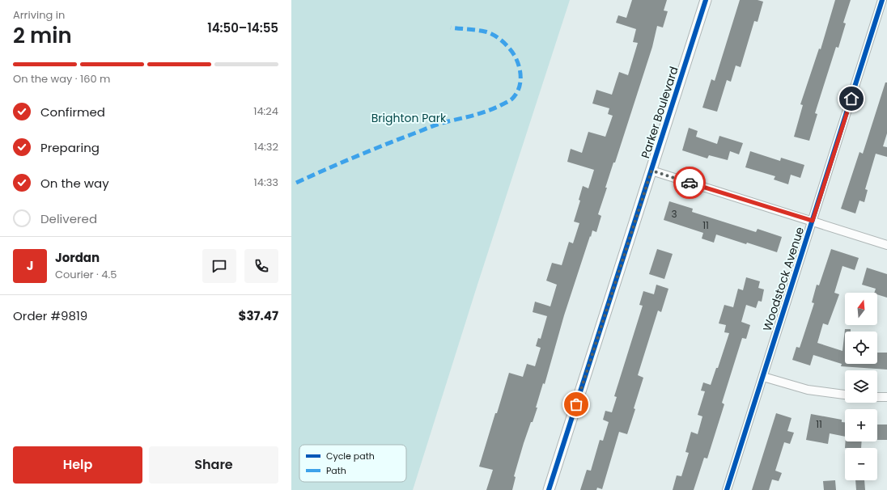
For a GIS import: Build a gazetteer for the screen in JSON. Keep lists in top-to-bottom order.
{
  "streets": {
    "street": ["Parker Boulevard", "Woodstock Avenue"]
  },
  "parks": ["Brighton Park"],
  "house_numbers": ["3", "11", "11"],
  "legend": ["Cycle path", "Path"],
  "north": "top",
  "page": {
    "heading": ["2 min", "Arriving in", "14:50–14:55"],
    "panel": [
      "Jordan",
      "Courier · 4.5",
      "Order #9819",
      "$37.47"
    ],
    "bar": "On the way · 160 m",
    "list": [
      ["Confirmed", "14:24"],
      ["Preparing", "14:32"],
      ["On the way", "14:33"],
      "Delivered"
    ],
    "round": "J",
    "map_buttons": ["+", "−"],
    "buttons": ["Help", "Share"]
  }
}
